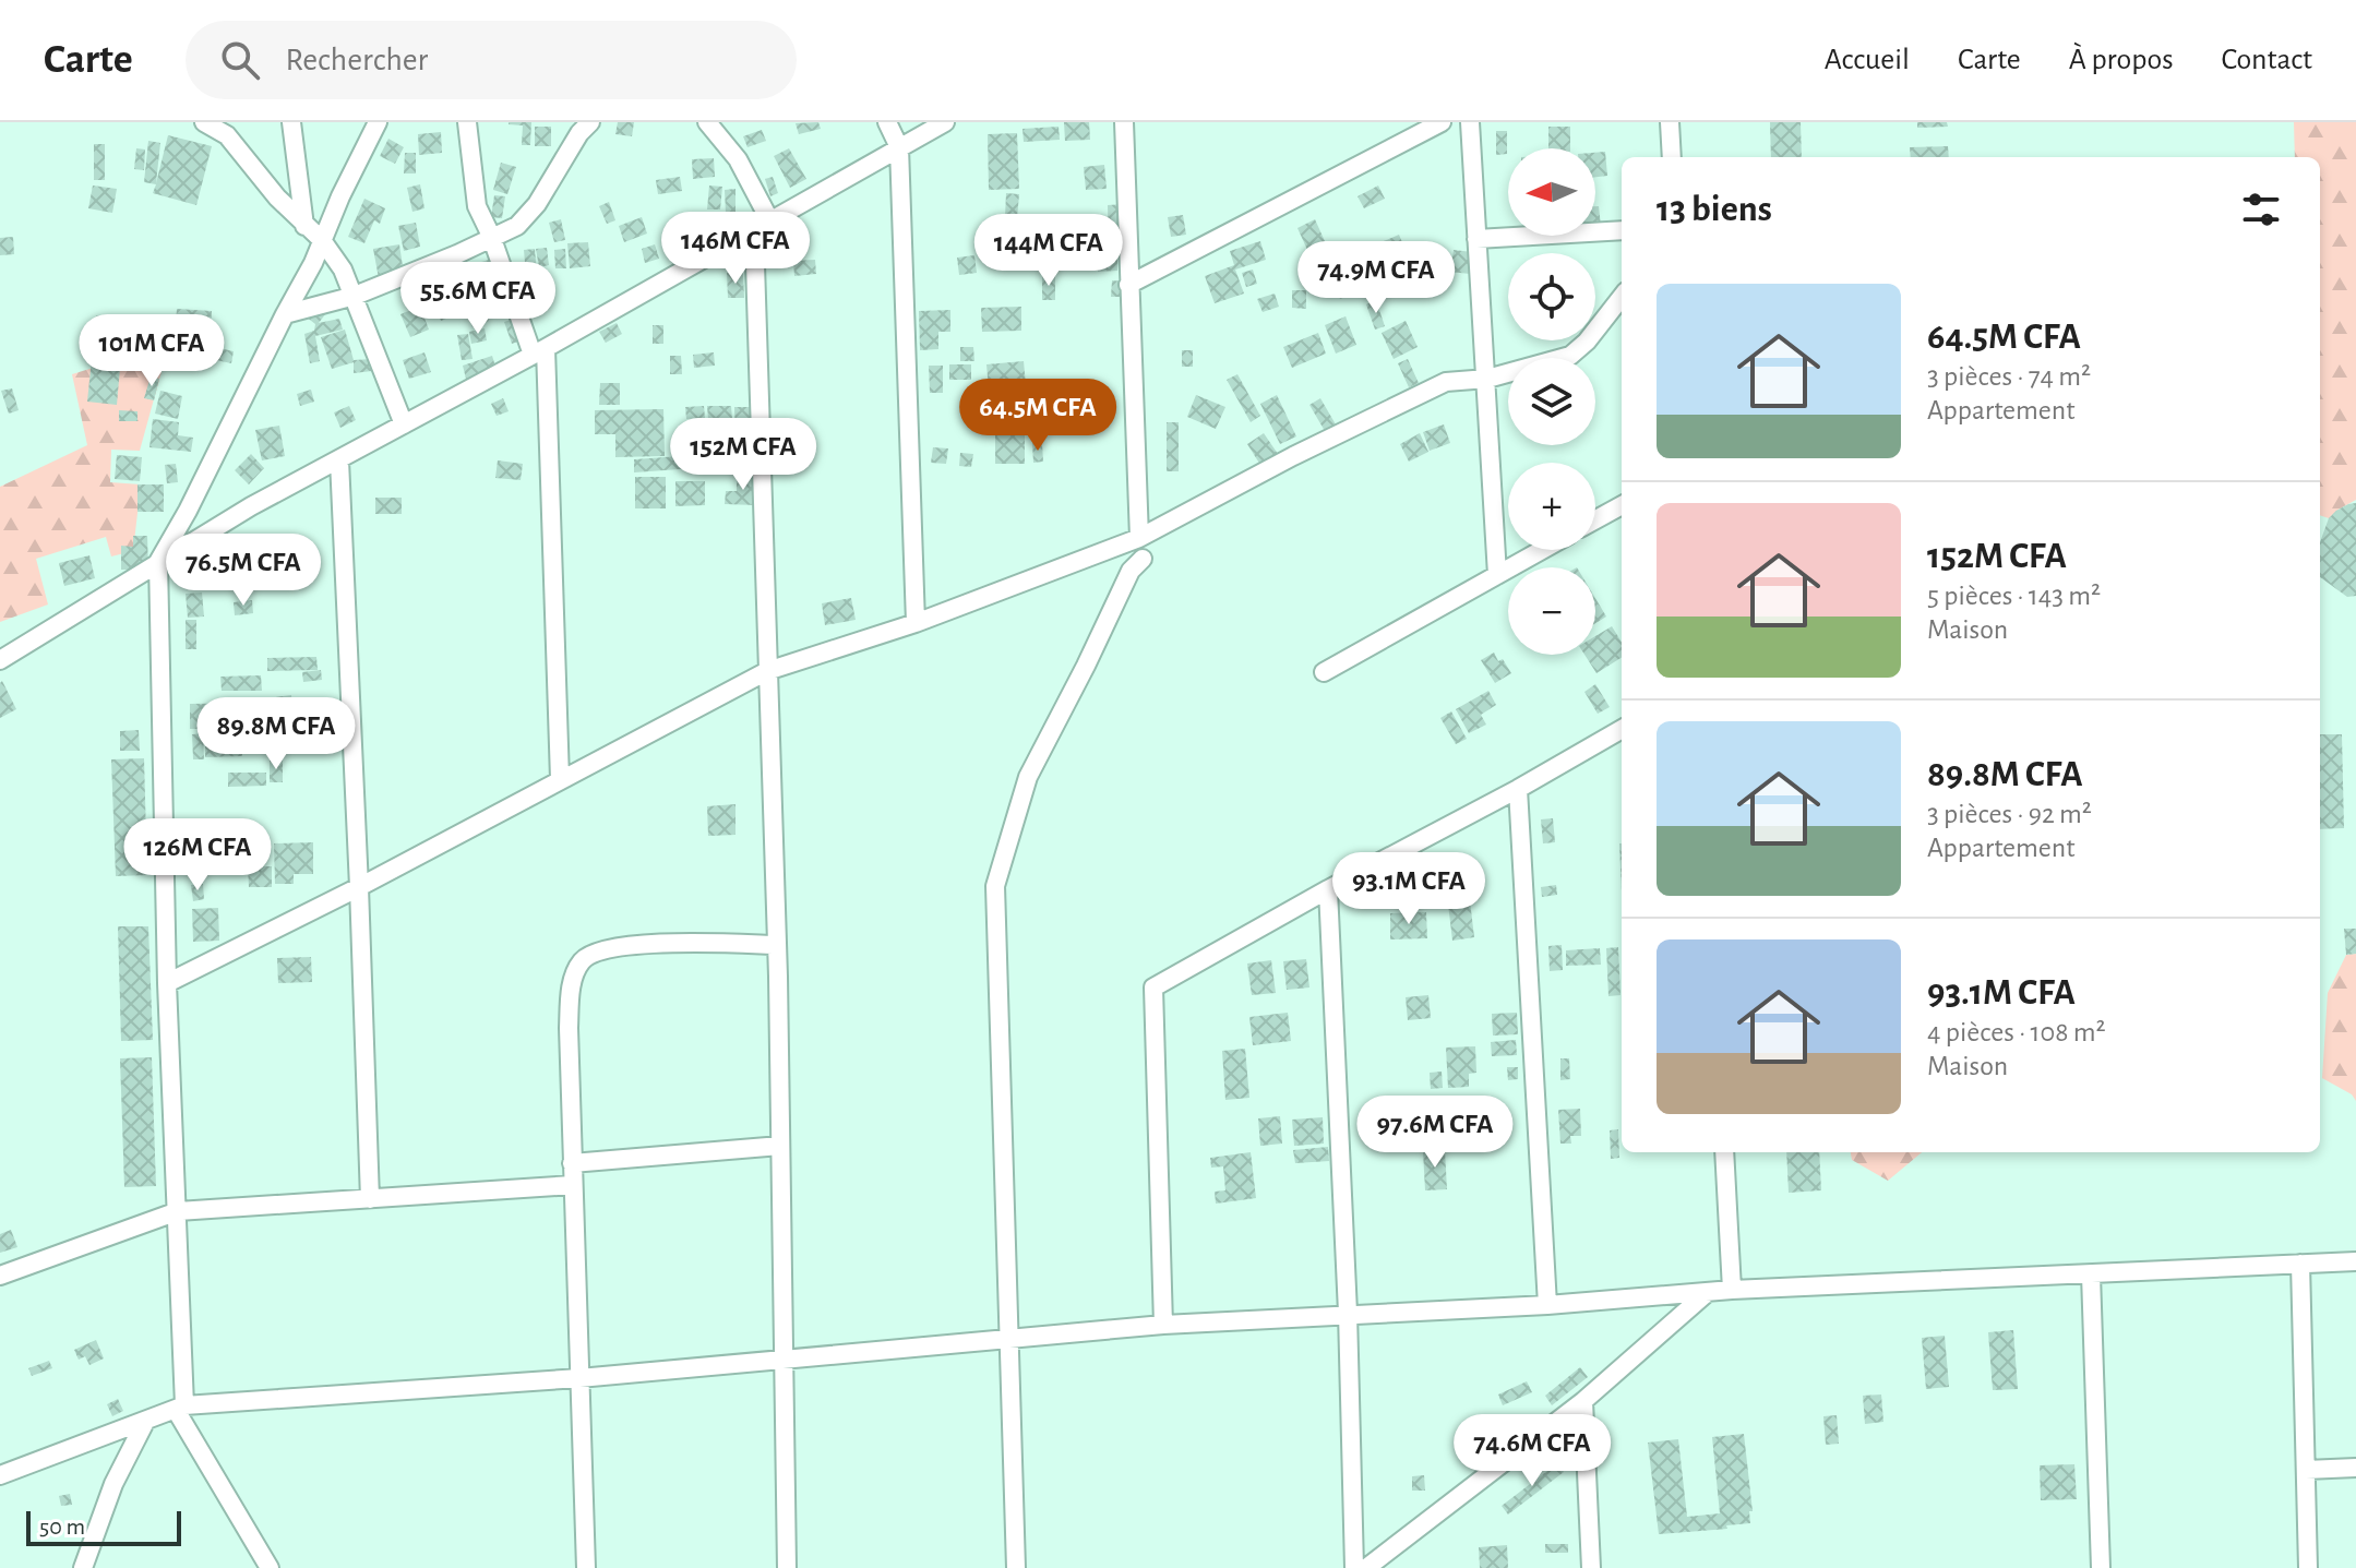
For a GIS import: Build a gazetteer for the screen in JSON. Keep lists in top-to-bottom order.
{
  "scale_bar": "50 m",
  "north": "left",
  "page": {
    "header": "Carte",
    "search": "Rechercher",
    "nav": [
      "Accueil",
      "Carte",
      "À propos",
      "Contact"
    ],
    "map_buttons": ["+", "−"],
    "heading": "13 biens",
    "price": [
      "146M CFA",
      "144M CFA",
      "74.9M CFA",
      "55.6M CFA",
      "101M CFA",
      "64.5M CFA",
      "152M CFA",
      "76.5M CFA",
      "89.8M CFA",
      "126M CFA",
      "93.1M CFA",
      "97.6M CFA",
      "74.6M CFA"
    ],
    "list": [
      {
        "name": "64.5M CFA",
        "note": "3 pièces · 74 m² · Appartement"
      },
      {
        "name": "152M CFA",
        "note": "5 pièces · 143 m² · Maison"
      },
      {
        "name": "89.8M CFA",
        "note": "3 pièces · 92 m² · Appartement"
      },
      {
        "name": "93.1M CFA",
        "note": "4 pièces · 108 m² · Maison"
      }
    ],
    "scale": "50 m"
  }
}
